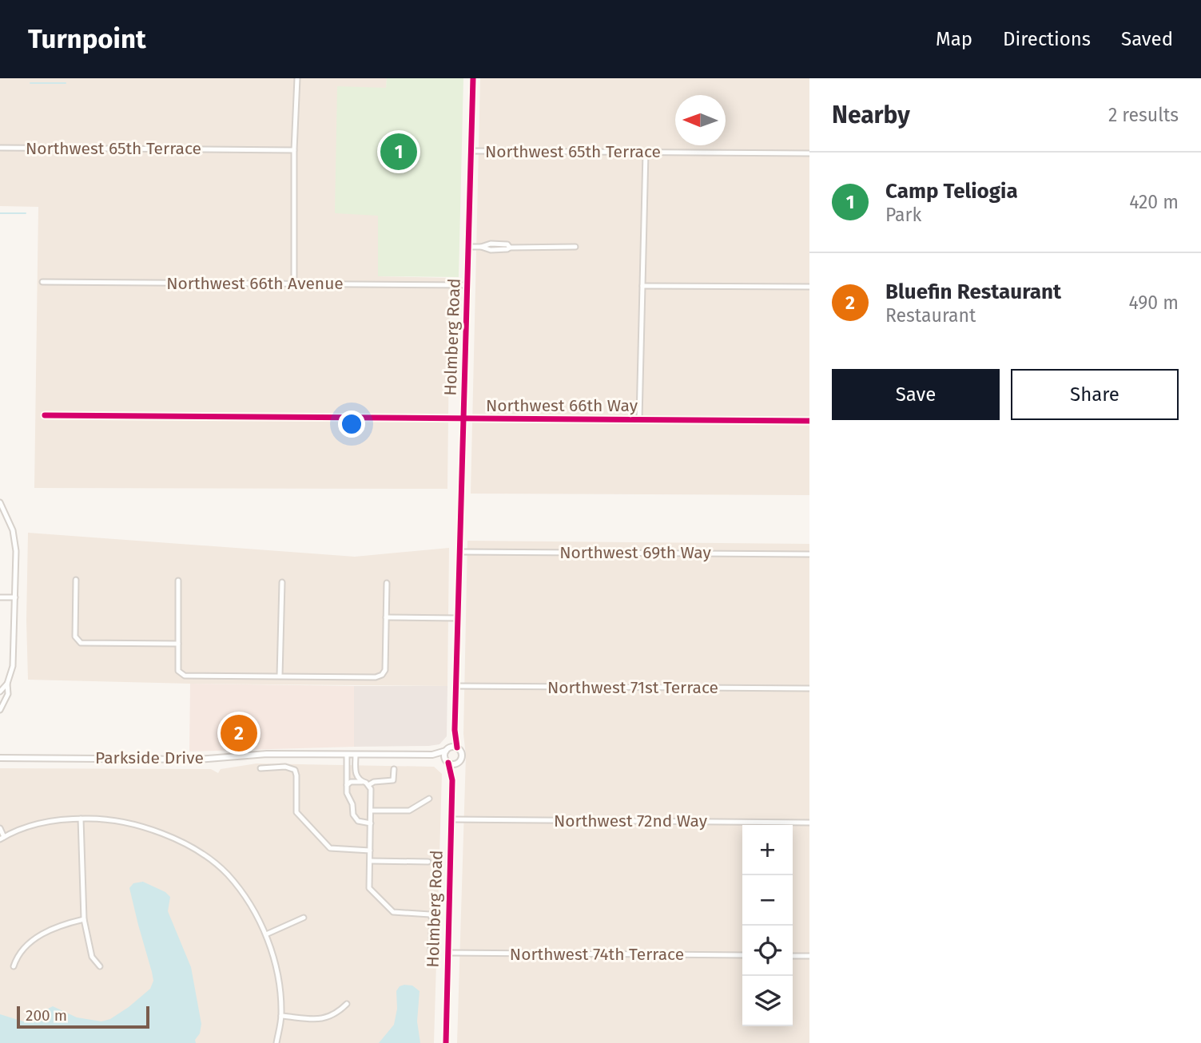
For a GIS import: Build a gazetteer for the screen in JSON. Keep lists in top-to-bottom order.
{
  "streets": {
    "street": [
      "Northwest 65th Terrace",
      "Northwest 66th Avenue",
      "Holmberg Road",
      "Northwest 66th Way",
      "Northwest 69th Way",
      "Northwest 71st Terrace",
      "Parkside Drive",
      "Northwest 72nd Way",
      "Northwest 74th Terrace"
    ]
  },
  "crossings": [
    ["Northwest 65th Terrace", "Holmberg Road"],
    ["Northwest 66th Avenue", "Holmberg Road"],
    ["Holmberg Road", "Northwest 66th Way"],
    ["Holmberg Road", "Northwest 69th Way"],
    ["Holmberg Road", "Northwest 71st Terrace"],
    ["Holmberg Road", "Parkside Drive"],
    ["Holmberg Road", "Northwest 72nd Way"],
    ["Holmberg Road", "Northwest 74th Terrace"]
  ],
  "scale_bar": "200 m",
  "north": "left",
  "page": {
    "header": "Turnpoint",
    "nav": ["Map", "Directions", "Saved"],
    "heading": ["Nearby", "2 results"],
    "pins": ["1", "2"],
    "list": [
      {
        "mark": "1",
        "name": "Camp Teliogia",
        "note": "Park",
        "value": "420 m"
      },
      {
        "mark": "2",
        "name": "Bluefin Restaurant",
        "note": "Restaurant",
        "value": "490 m"
      }
    ],
    "buttons": ["Save", "Share"],
    "map_buttons": ["+", "−"],
    "scale": "200 m"
  }
}
